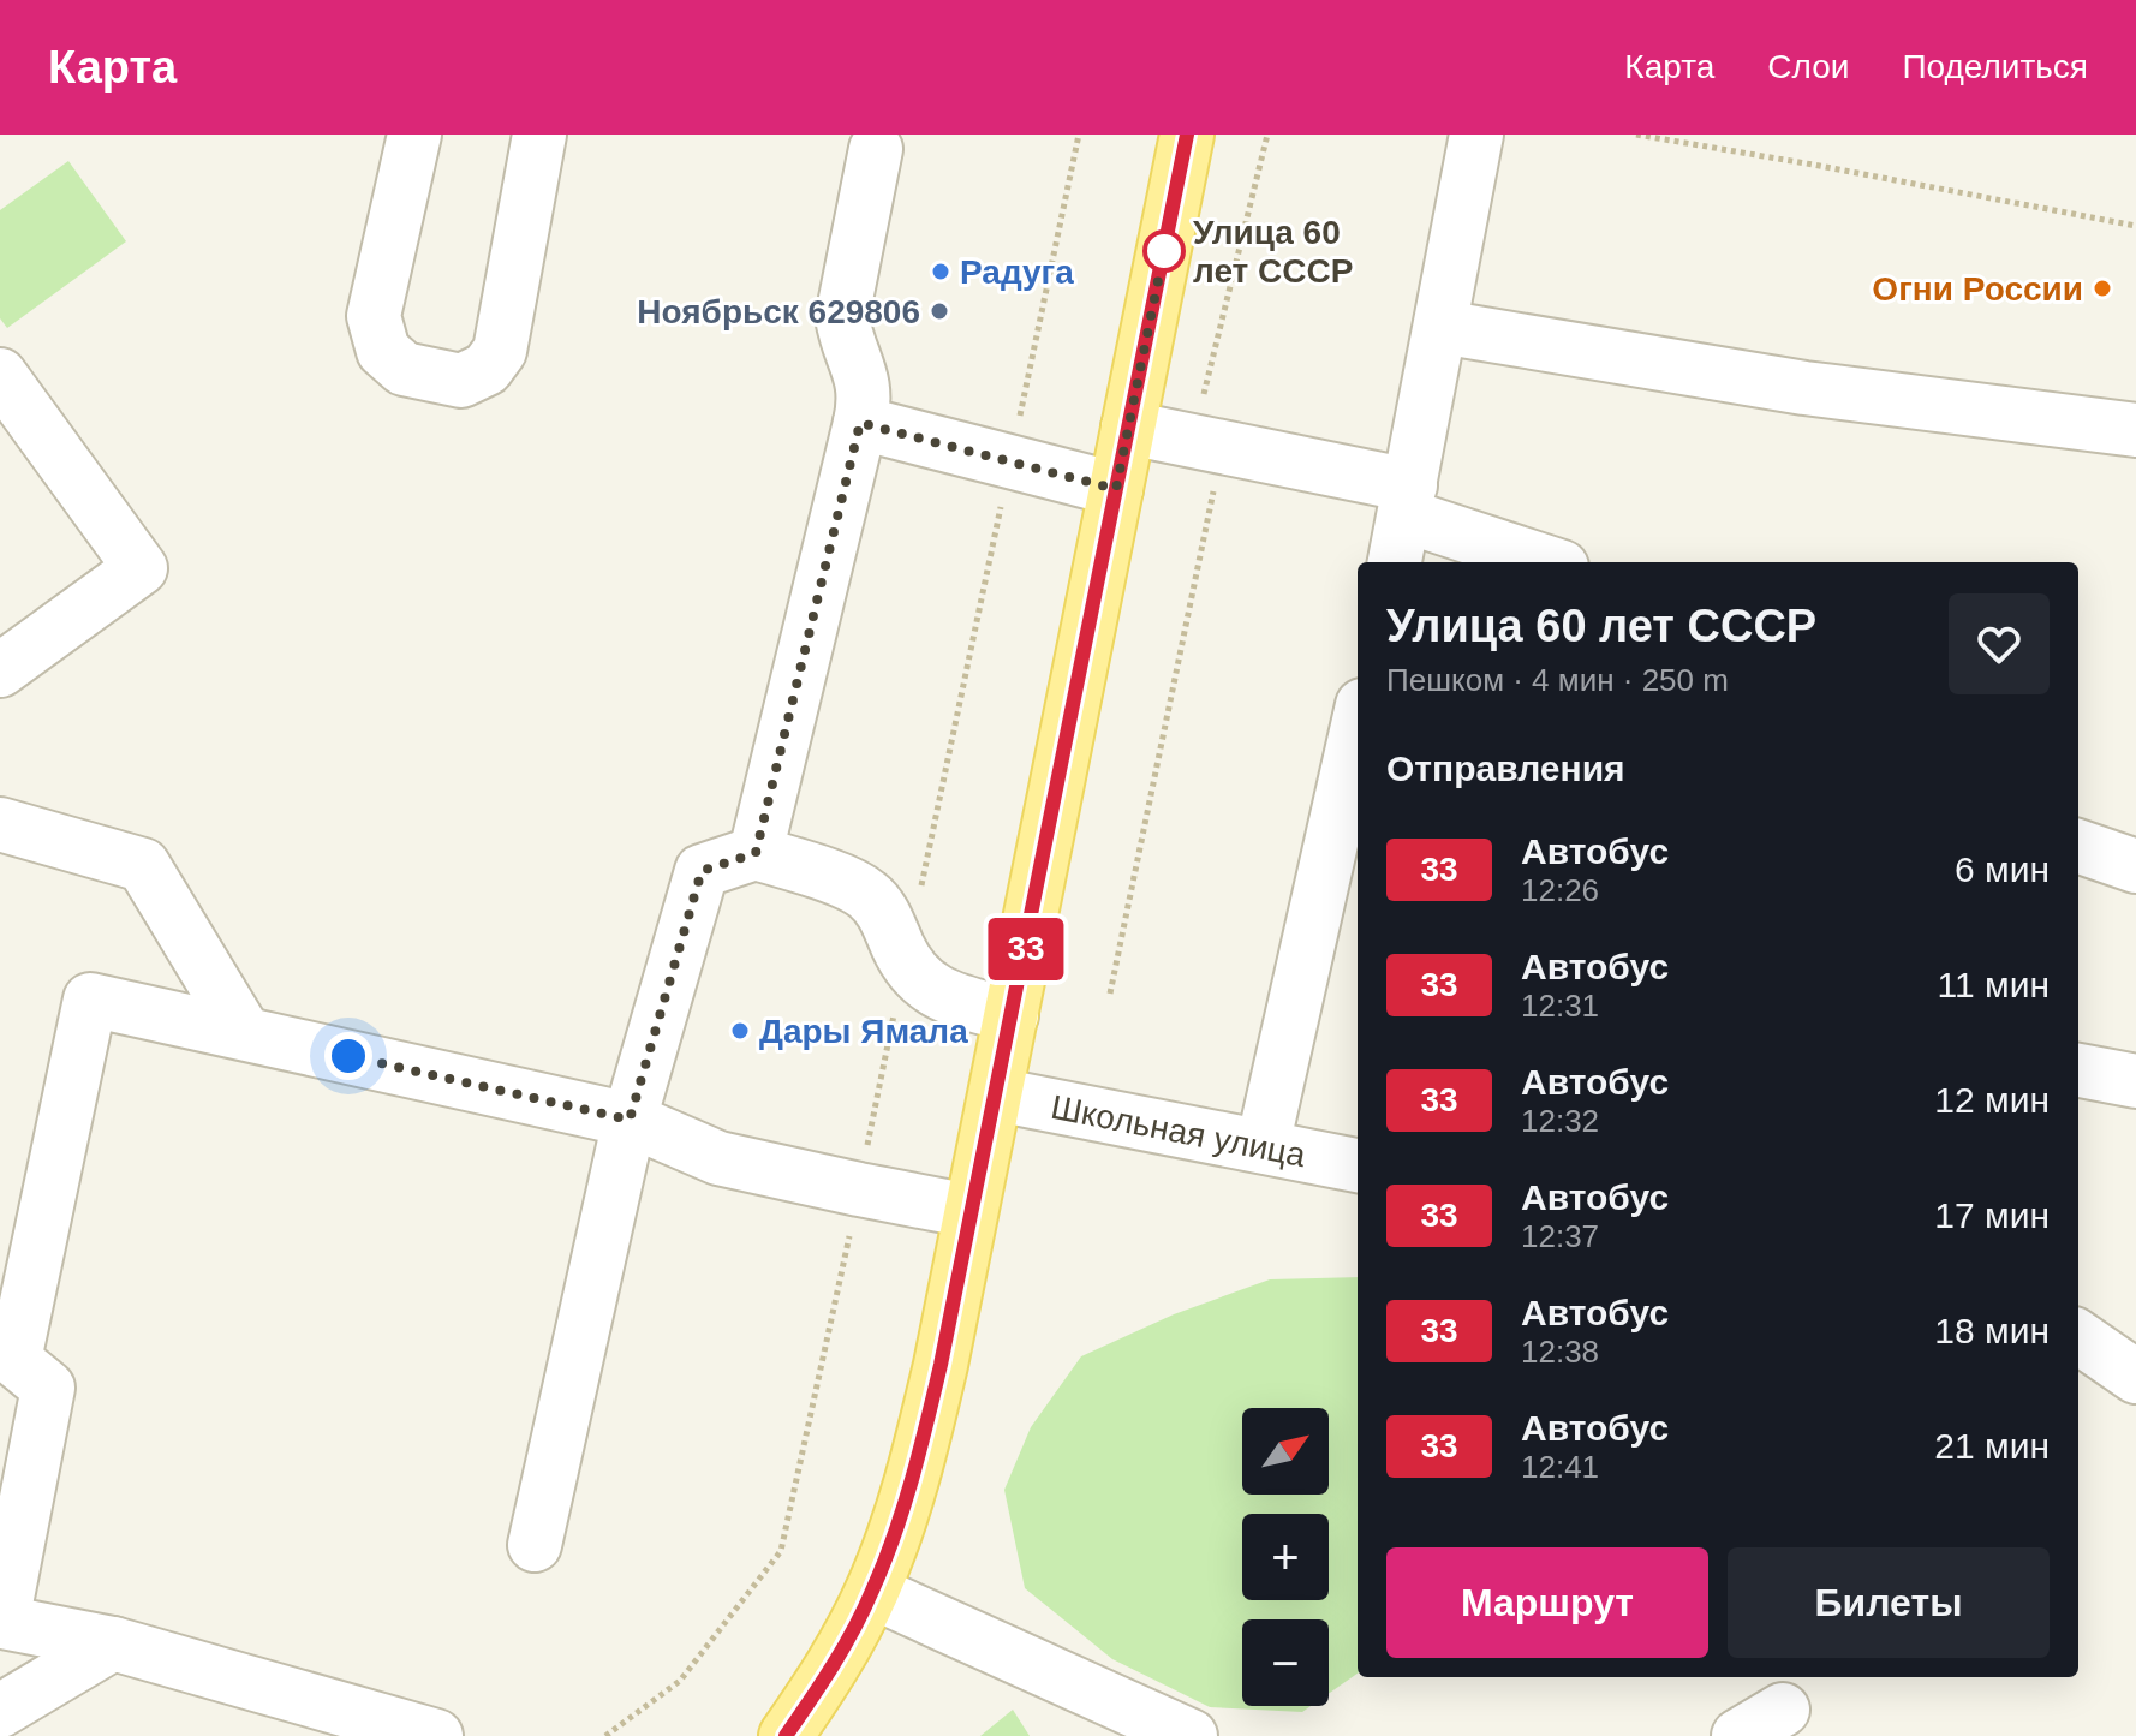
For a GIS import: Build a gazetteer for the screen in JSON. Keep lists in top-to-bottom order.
{
  "streets": {
    "street": ["Школьная улица"]
  },
  "places": [
    "Улица 60 лет СССР",
    "Радуга",
    "Огни России",
    "Ноябрьск 629806",
    "Дары Ямала"
  ],
  "lines": ["bus line 33"],
  "north": "top right",
  "page": {
    "header": "Карта",
    "nav": ["Карта", "Слои", "Поделиться"],
    "on_map": "33",
    "heading": [
      ["Улица 60 лет СССР", "Пешком · 4 мин · 250 m"],
      "Отправления"
    ],
    "list": [
      {
        "mark": "33",
        "name": "Автобус",
        "note": "12:26",
        "value": "6 мин"
      },
      {
        "mark": "33",
        "name": "Автобус",
        "note": "12:31",
        "value": "11 мин"
      },
      {
        "mark": "33",
        "name": "Автобус",
        "note": "12:32",
        "value": "12 мин"
      },
      {
        "mark": "33",
        "name": "Автобус",
        "note": "12:37",
        "value": "17 мин"
      },
      {
        "mark": "33",
        "name": "Автобус",
        "note": "12:38",
        "value": "18 мин"
      },
      {
        "mark": "33",
        "name": "Автобус",
        "note": "12:41",
        "value": "21 мин"
      }
    ],
    "map_buttons": ["+", "−"],
    "buttons": ["Маршрут", "Билеты"]
  }
}
